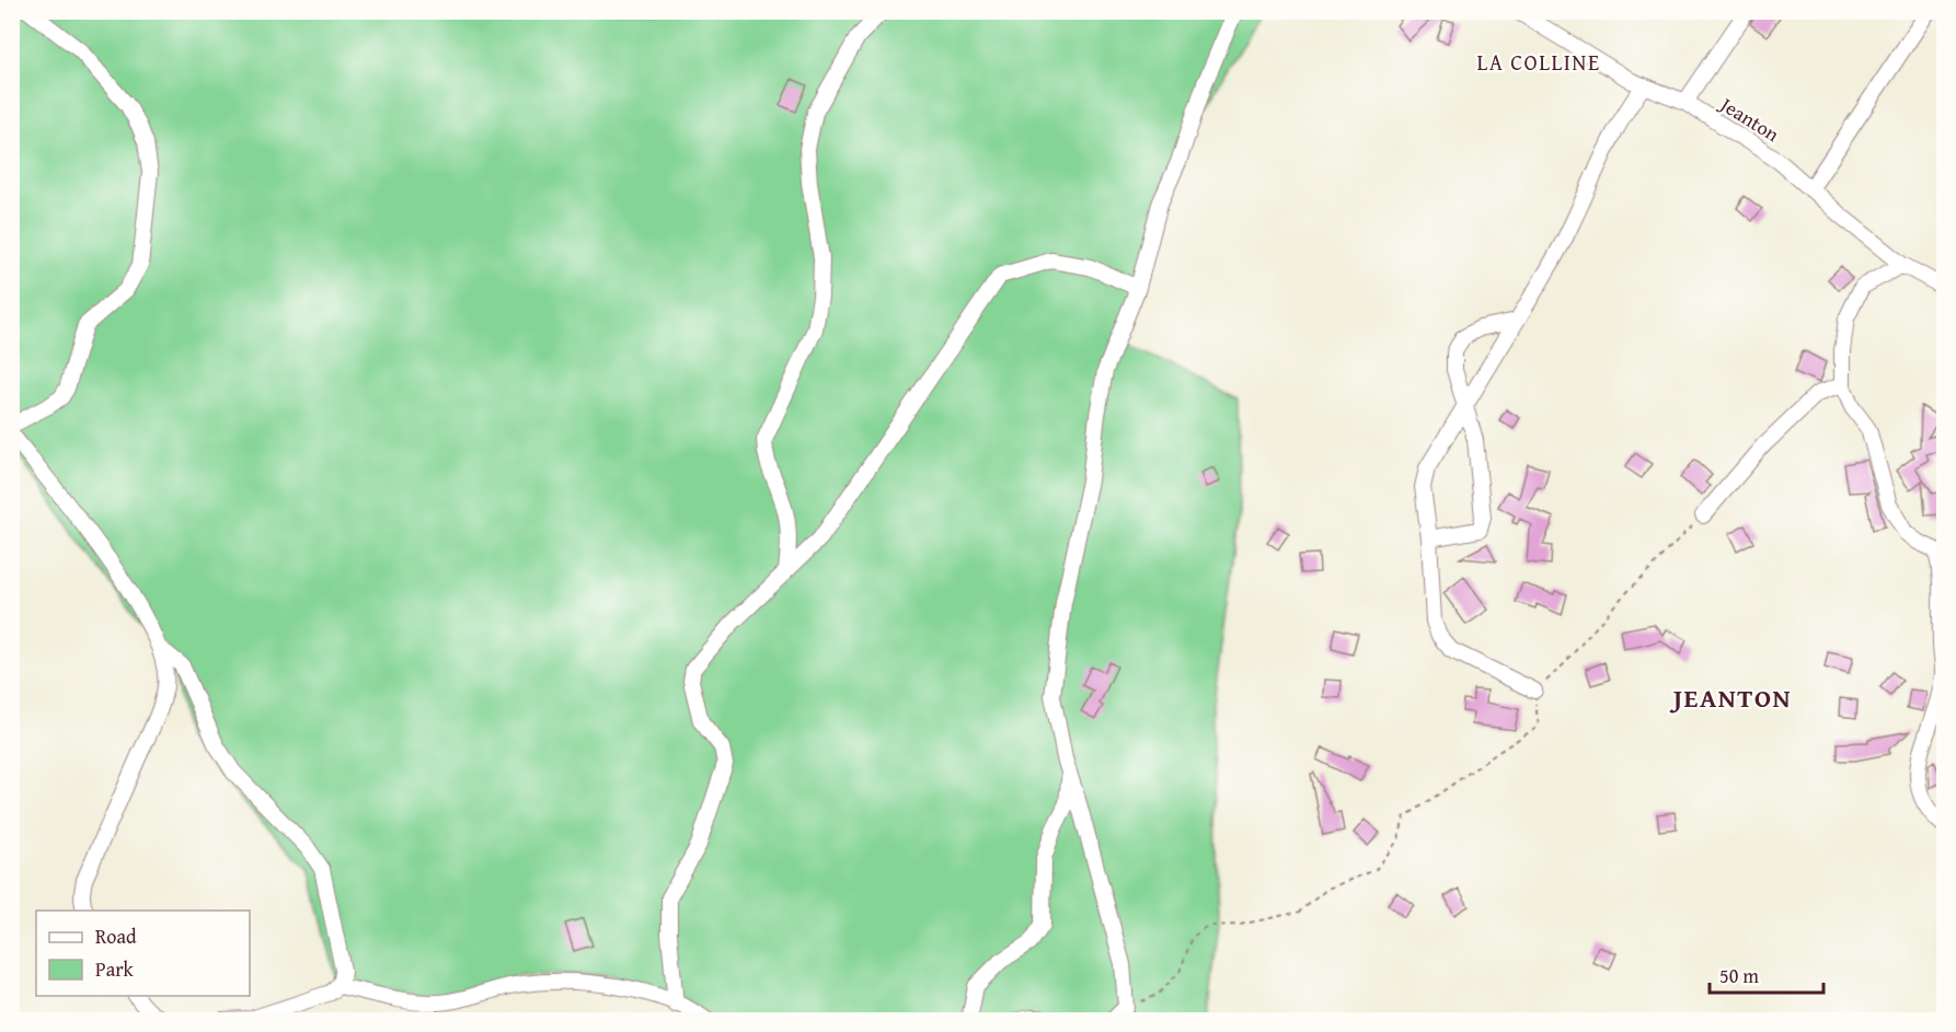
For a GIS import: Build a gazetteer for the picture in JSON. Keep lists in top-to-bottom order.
{
  "streets": {
    "street": ["Jeanton"]
  },
  "districts": ["LA COLLINE", "JEANTON"],
  "legend": ["Road", "Park"],
  "scale_bar": "50 m"
}
